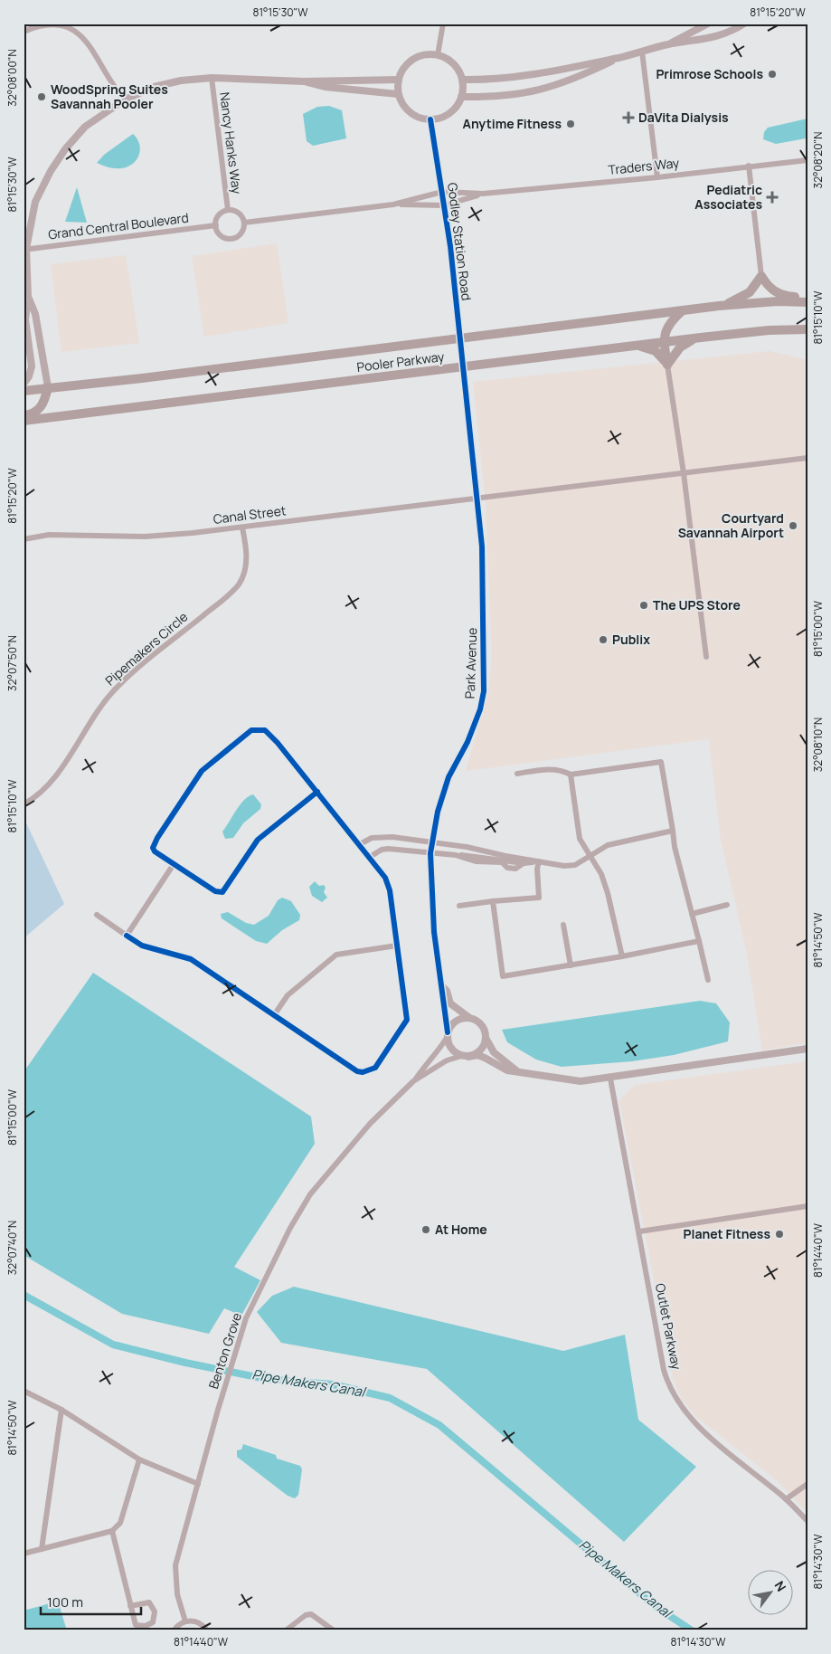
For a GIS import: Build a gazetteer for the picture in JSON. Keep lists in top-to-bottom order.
{
  "streets": {
    "main road": ["Pooler Parkway"],
    "street": [
      "Nancy Hanks Way",
      "Traders Way",
      "Grand Central Boulevard",
      "Godley Station Road",
      "Canal Street",
      "Pipemakers Circle",
      "Park Avenue",
      "Outlet Parkway",
      "Benton Grove"
    ]
  },
  "crossings": [
    ["Nancy Hanks Way", "Grand Central Boulevard"],
    ["Traders Way", "Godley Station Road"],
    ["Godley Station Road", "Pooler Parkway"],
    ["Godley Station Road", "Park Avenue"],
    ["Pooler Parkway", "Park Avenue"],
    ["Canal Street", "Pipemakers Circle"],
    ["Canal Street", "Park Avenue"],
    ["Park Avenue", "Benton Grove"]
  ],
  "water": ["Pipe Makers Canal"],
  "places": {
    "other": [
      "Primrose Schools",
      "WoodSpring Suites Savannah Pooler",
      "Anytime Fitness",
      "Courtyard Savannah Airport",
      "The UPS Store",
      "Publix",
      "At Home",
      "Planet Fitness"
    ],
    "health": ["DaVita Dialysis", "Pediatric Associates"]
  },
  "scale_bar": "100 m",
  "north": "top right",
  "coordinates": [
    "81°15'30\"W",
    "81°15'20\"W",
    "32°08'00\"N",
    "32°08'20\"N",
    "81°15'10\"W",
    "81°15'00\"W",
    "32°07'50\"N",
    "32°08'10\"N",
    "81°14'50\"W",
    "32°07'40\"N",
    "81°14'40\"W",
    "81°14'30\"W"
  ]
}
